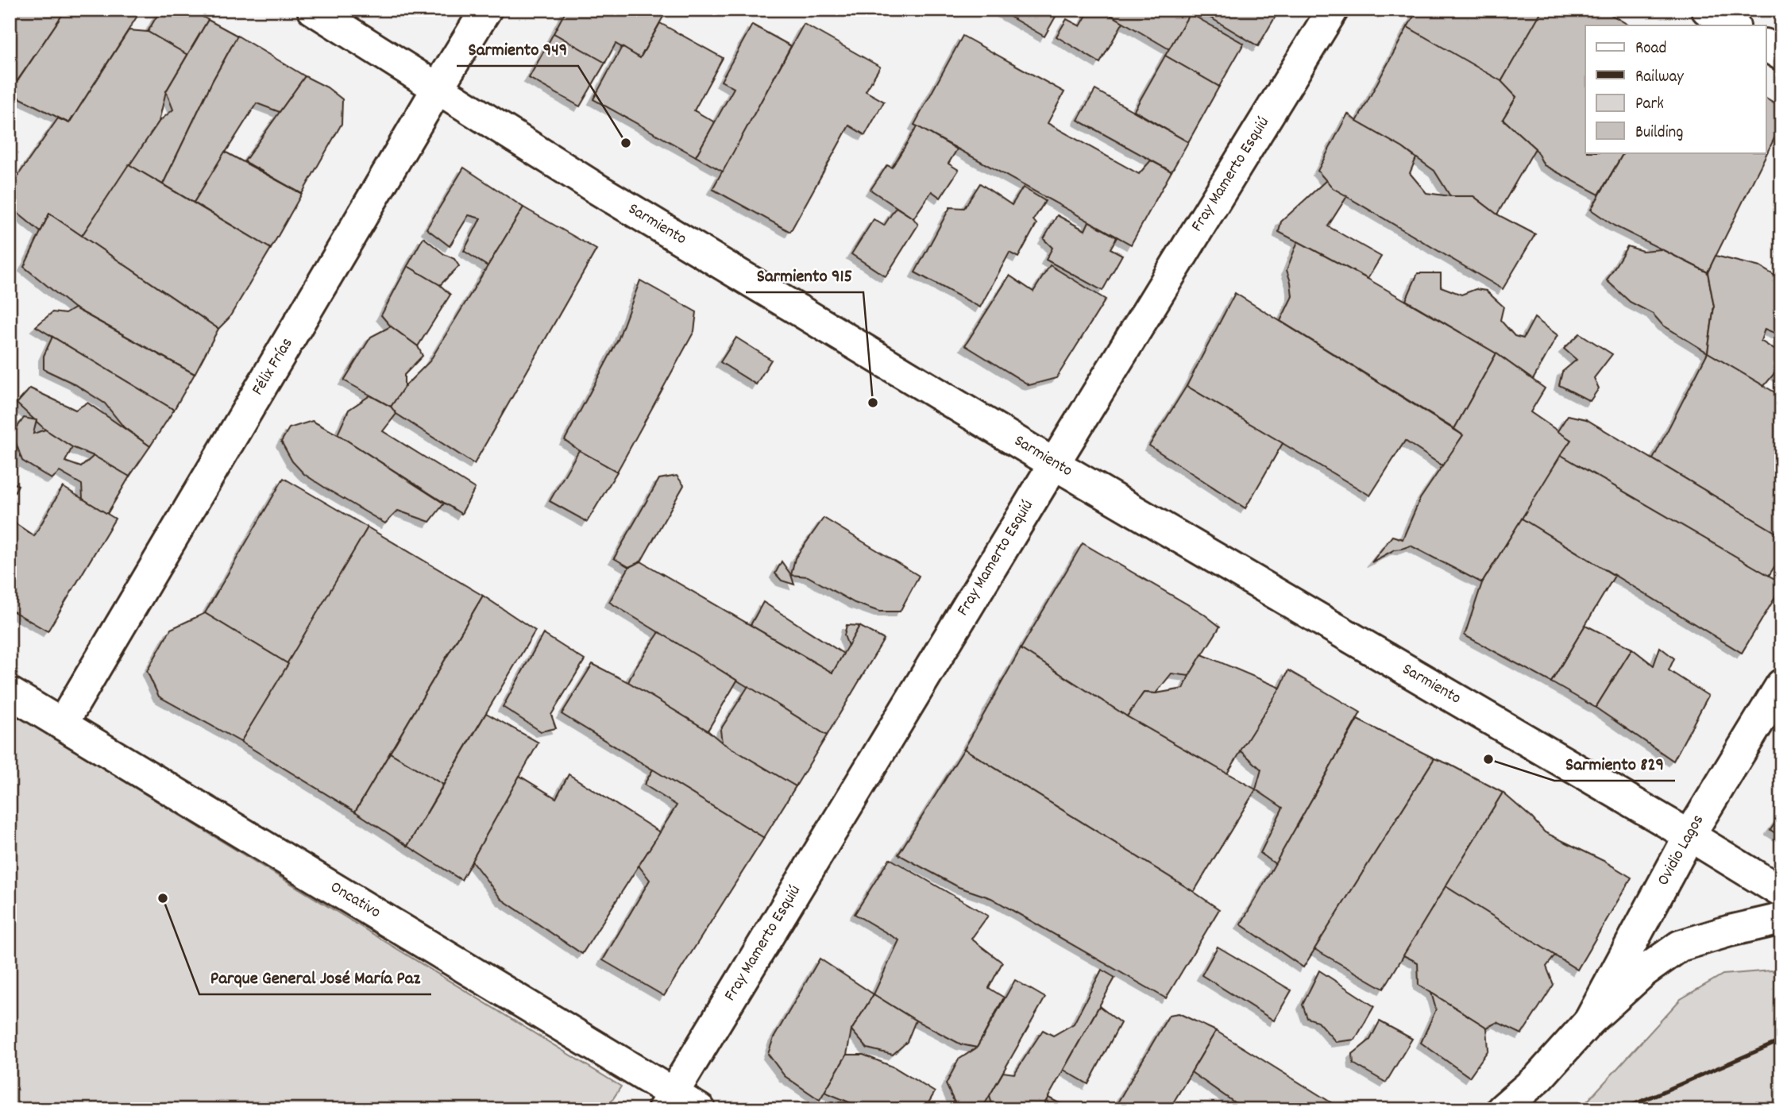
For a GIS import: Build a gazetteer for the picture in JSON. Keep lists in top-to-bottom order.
{
  "streets": {
    "street": [
      "Fray Mamerto Esquiú",
      "Sarmiento",
      "Félix Frías",
      "Ovidio Lagos",
      "Oncativo"
    ]
  },
  "crossings": [
    ["Fray Mamerto Esquiú", "Sarmiento"],
    ["Fray Mamerto Esquiú", "Oncativo"],
    ["Sarmiento", "Félix Frías"],
    ["Sarmiento", "Ovidio Lagos"],
    ["Félix Frías", "Oncativo"]
  ],
  "places": [
    "Sarmiento 949",
    "Sarmiento 915",
    "Sarmiento 829",
    "Parque General José María Paz"
  ],
  "legend": [
    "Road",
    "Railway",
    "Park",
    "Building"
  ]
}
